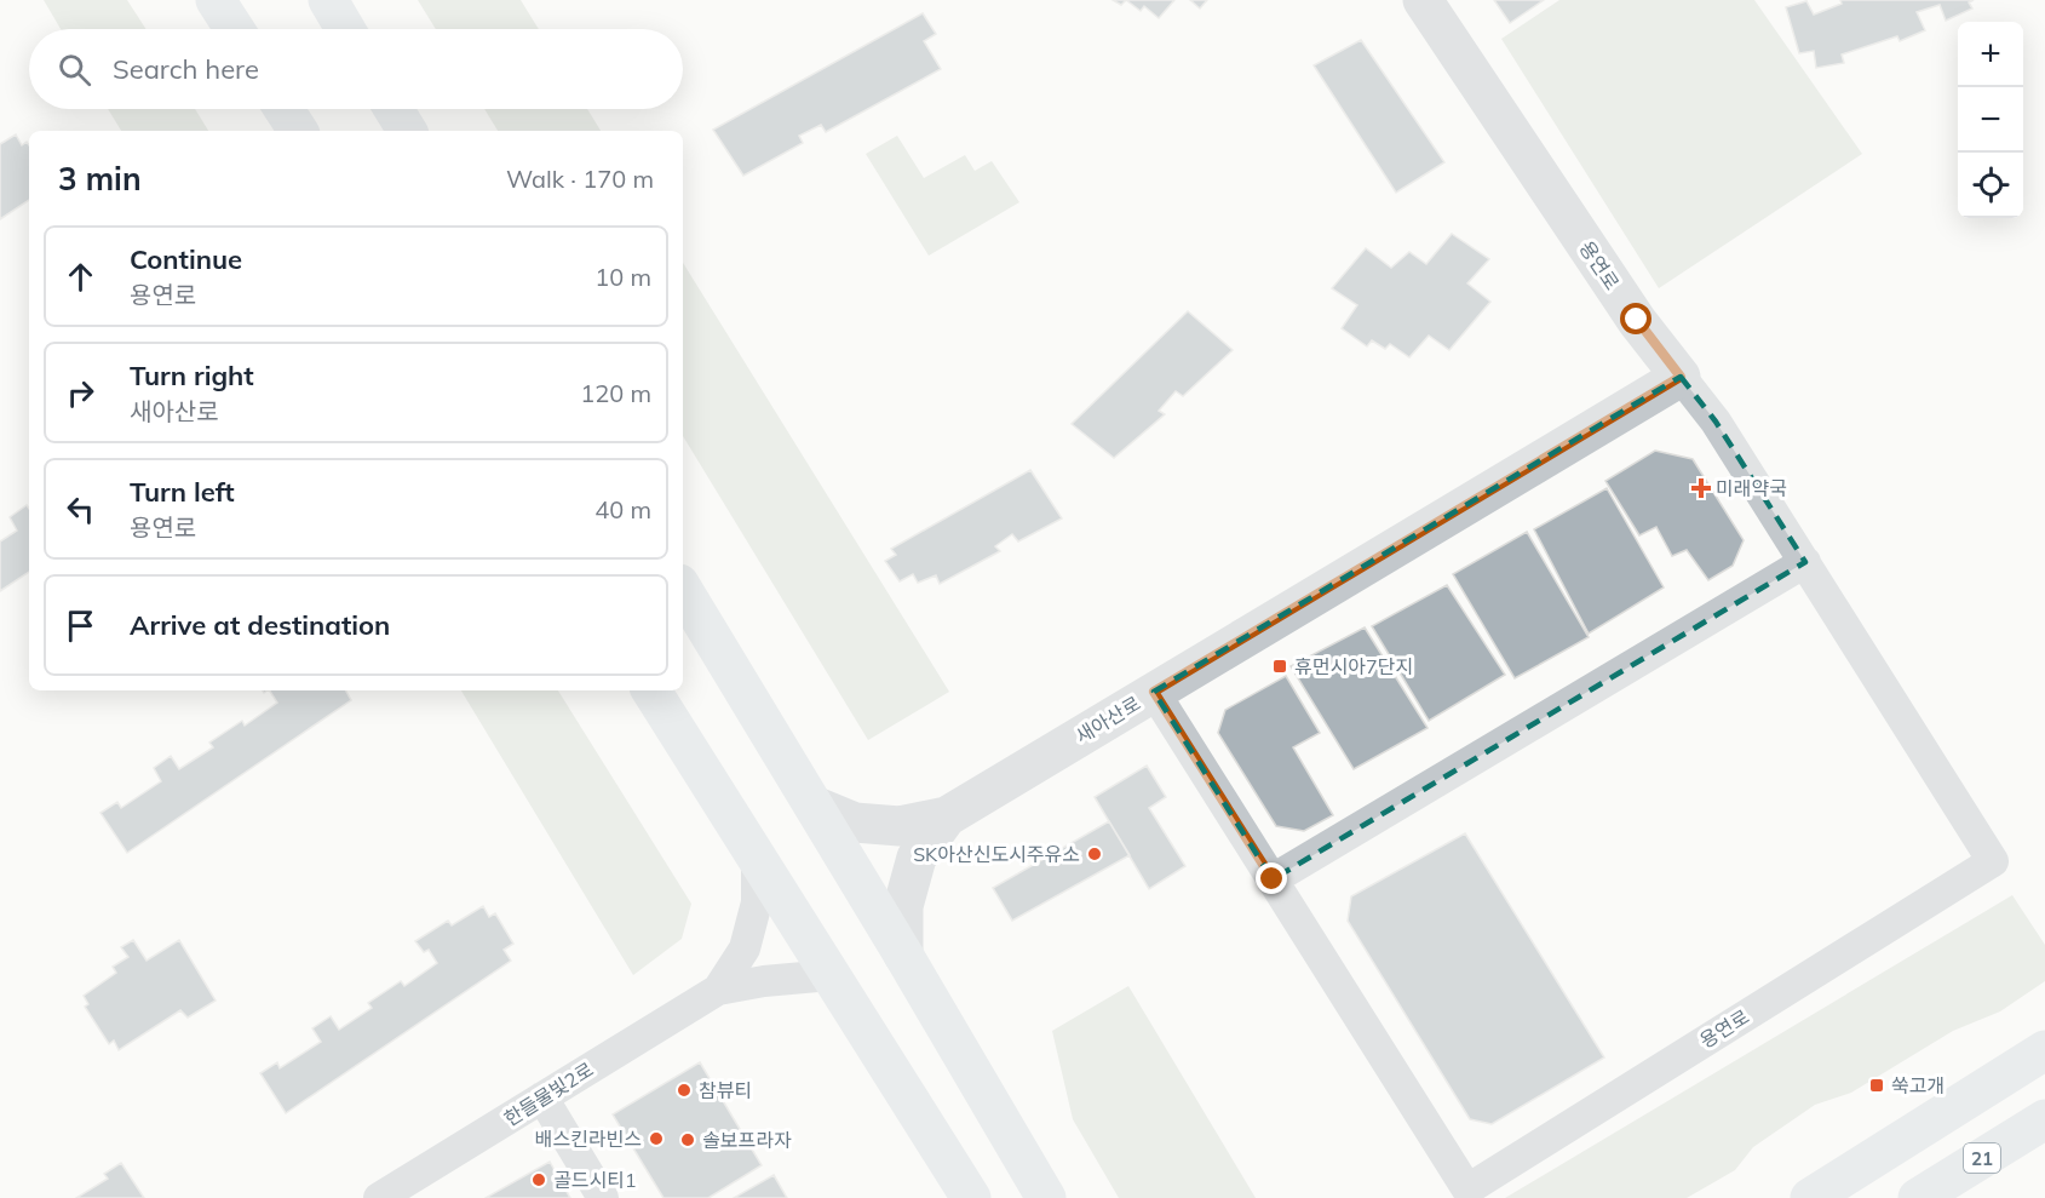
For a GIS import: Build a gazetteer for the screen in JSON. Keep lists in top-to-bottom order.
{
  "streets": {
    "main road": ["21"],
    "street": ["용연로", "새아산로", "한들물빛2로"]
  },
  "crossings": [
    ["용연로", "새아산로"]
  ],
  "places": {
    "health": ["미래약국"],
    "transit": ["휴먼시아7단지", "쑥고개"],
    "other": [
      "SK아산신도시주유소",
      "참뷰티",
      "배스킨라빈스",
      "솔보프라자",
      "골드시티1"
    ]
  },
  "page": {
    "map_buttons": ["+", "−"],
    "search": "Search here",
    "heading": ["3 min", "Walk · 170 m"],
    "list": [
      ["Continue", "용연로", "10 m"],
      ["Turn right", "새아산로", "120 m"],
      ["Turn left", "용연로", "40 m"],
      "Arrive at destination"
    ]
  }
}
